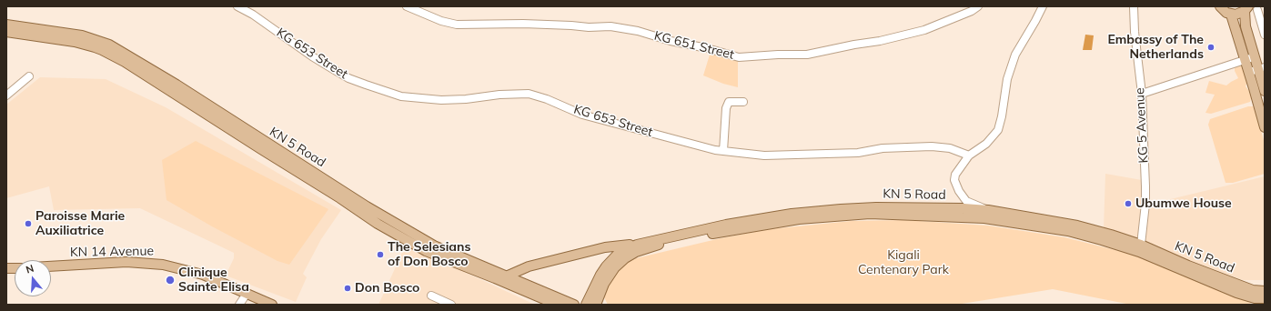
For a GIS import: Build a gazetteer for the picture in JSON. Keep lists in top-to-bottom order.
{
  "streets": {
    "main road": ["KN 5 Road", "KN 14 Avenue"],
    "street": ["KG 651 Street", "KG 653 Street", "KG 5 Avenue"]
  },
  "crossings": [
    ["KG 5 Avenue", "KN 5 Road"]
  ],
  "parks": ["Kigali Centenary Park"],
  "places": [
    "Embassy of The Netherlands",
    "Ubumwe House",
    "Paroisse Marie Auxiliatrice",
    "The Selesians of Don Bosco",
    "Clinique Sainte Elisa",
    "Don Bosco"
  ],
  "north": "top"
}
